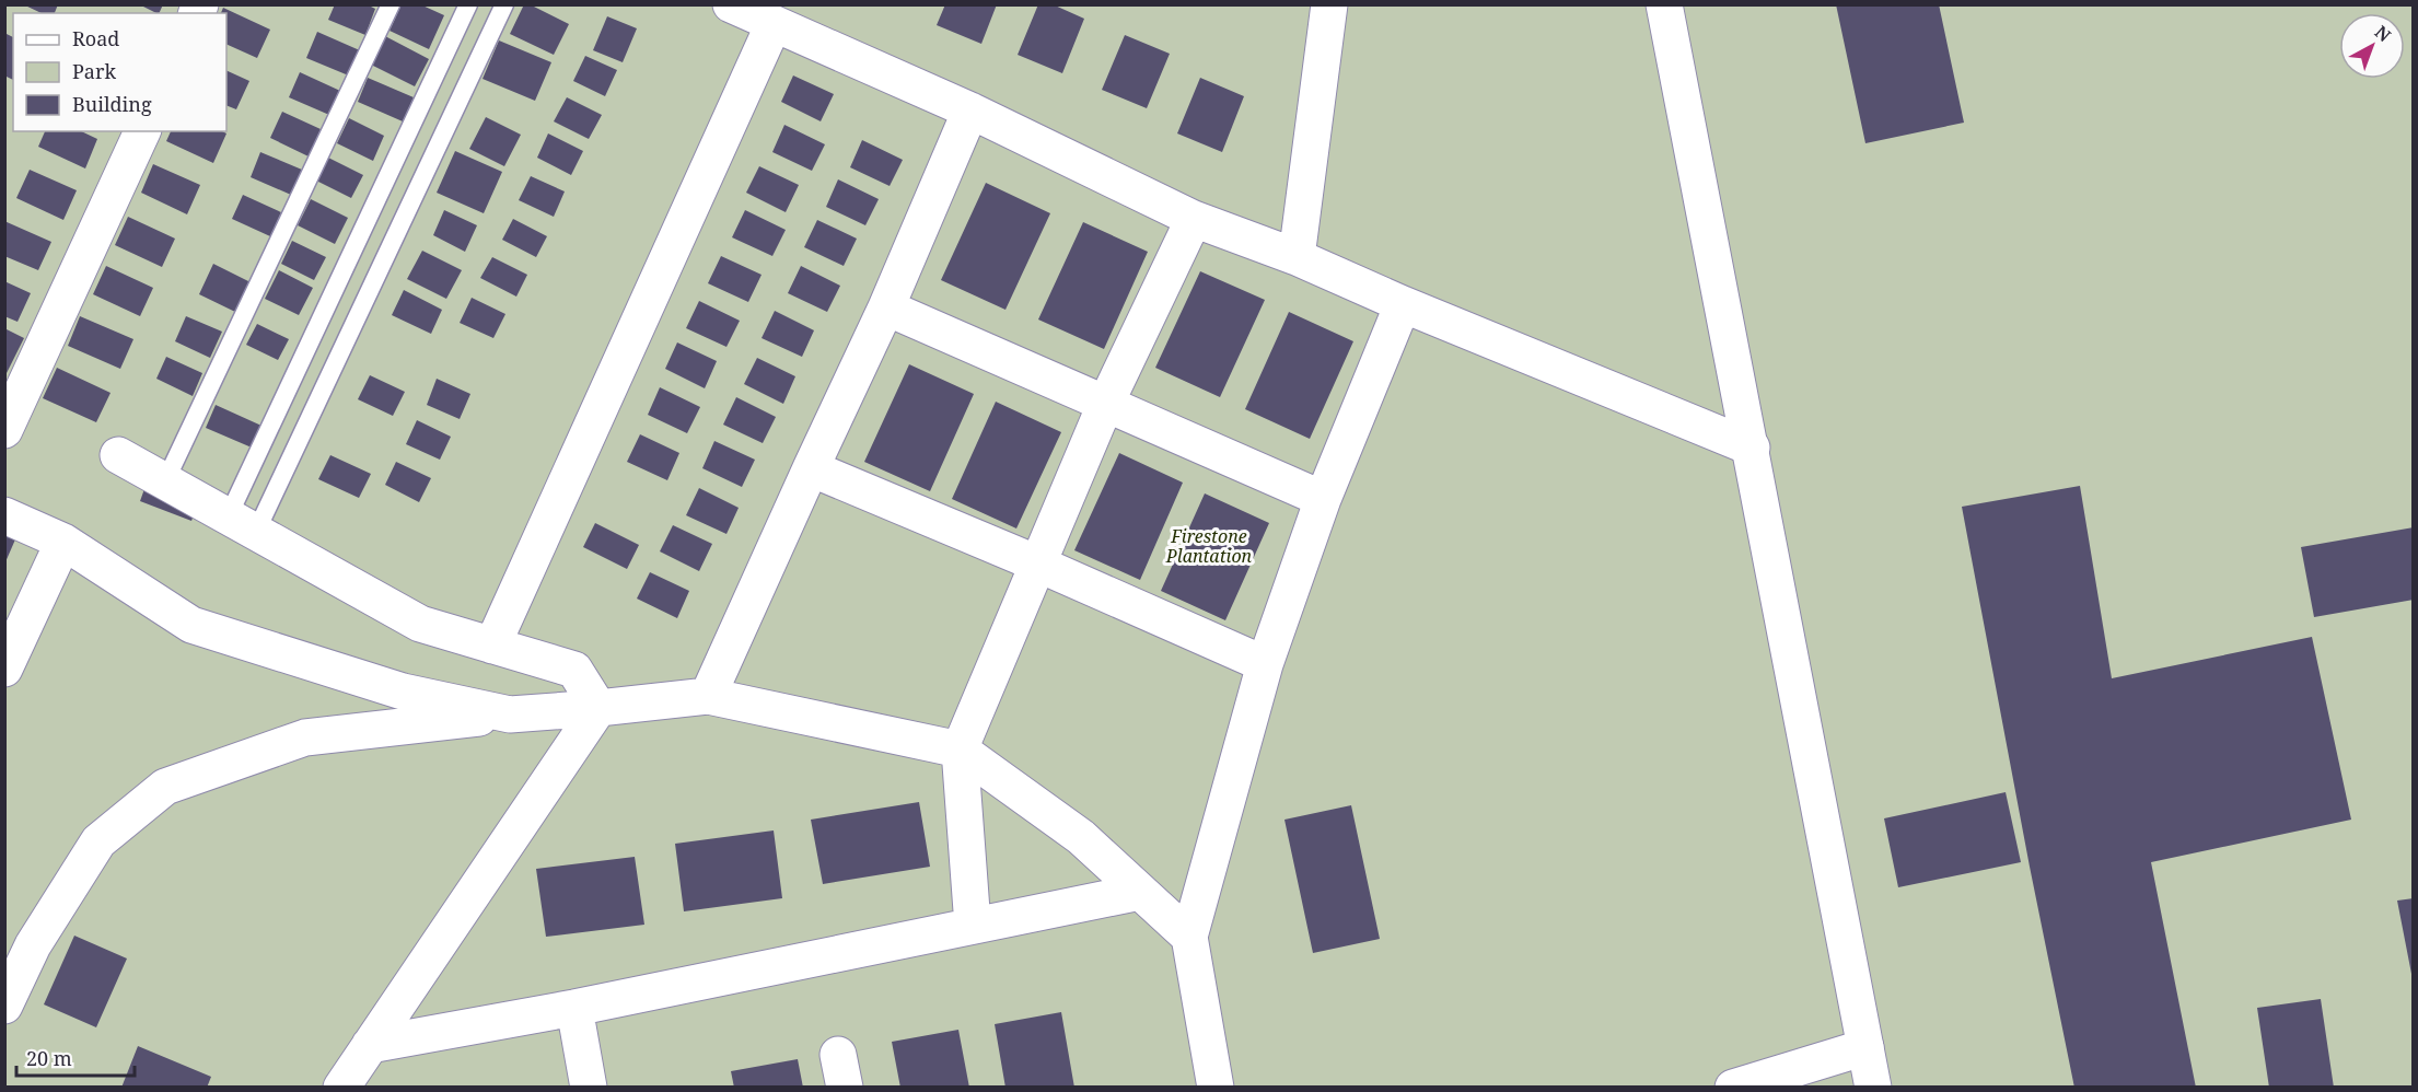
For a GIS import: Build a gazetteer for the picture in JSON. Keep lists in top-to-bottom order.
{
  "parks": ["Firestone Plantation"],
  "legend": ["Road", "Park", "Building"],
  "scale_bar": "20 m",
  "north": "top right"
}
